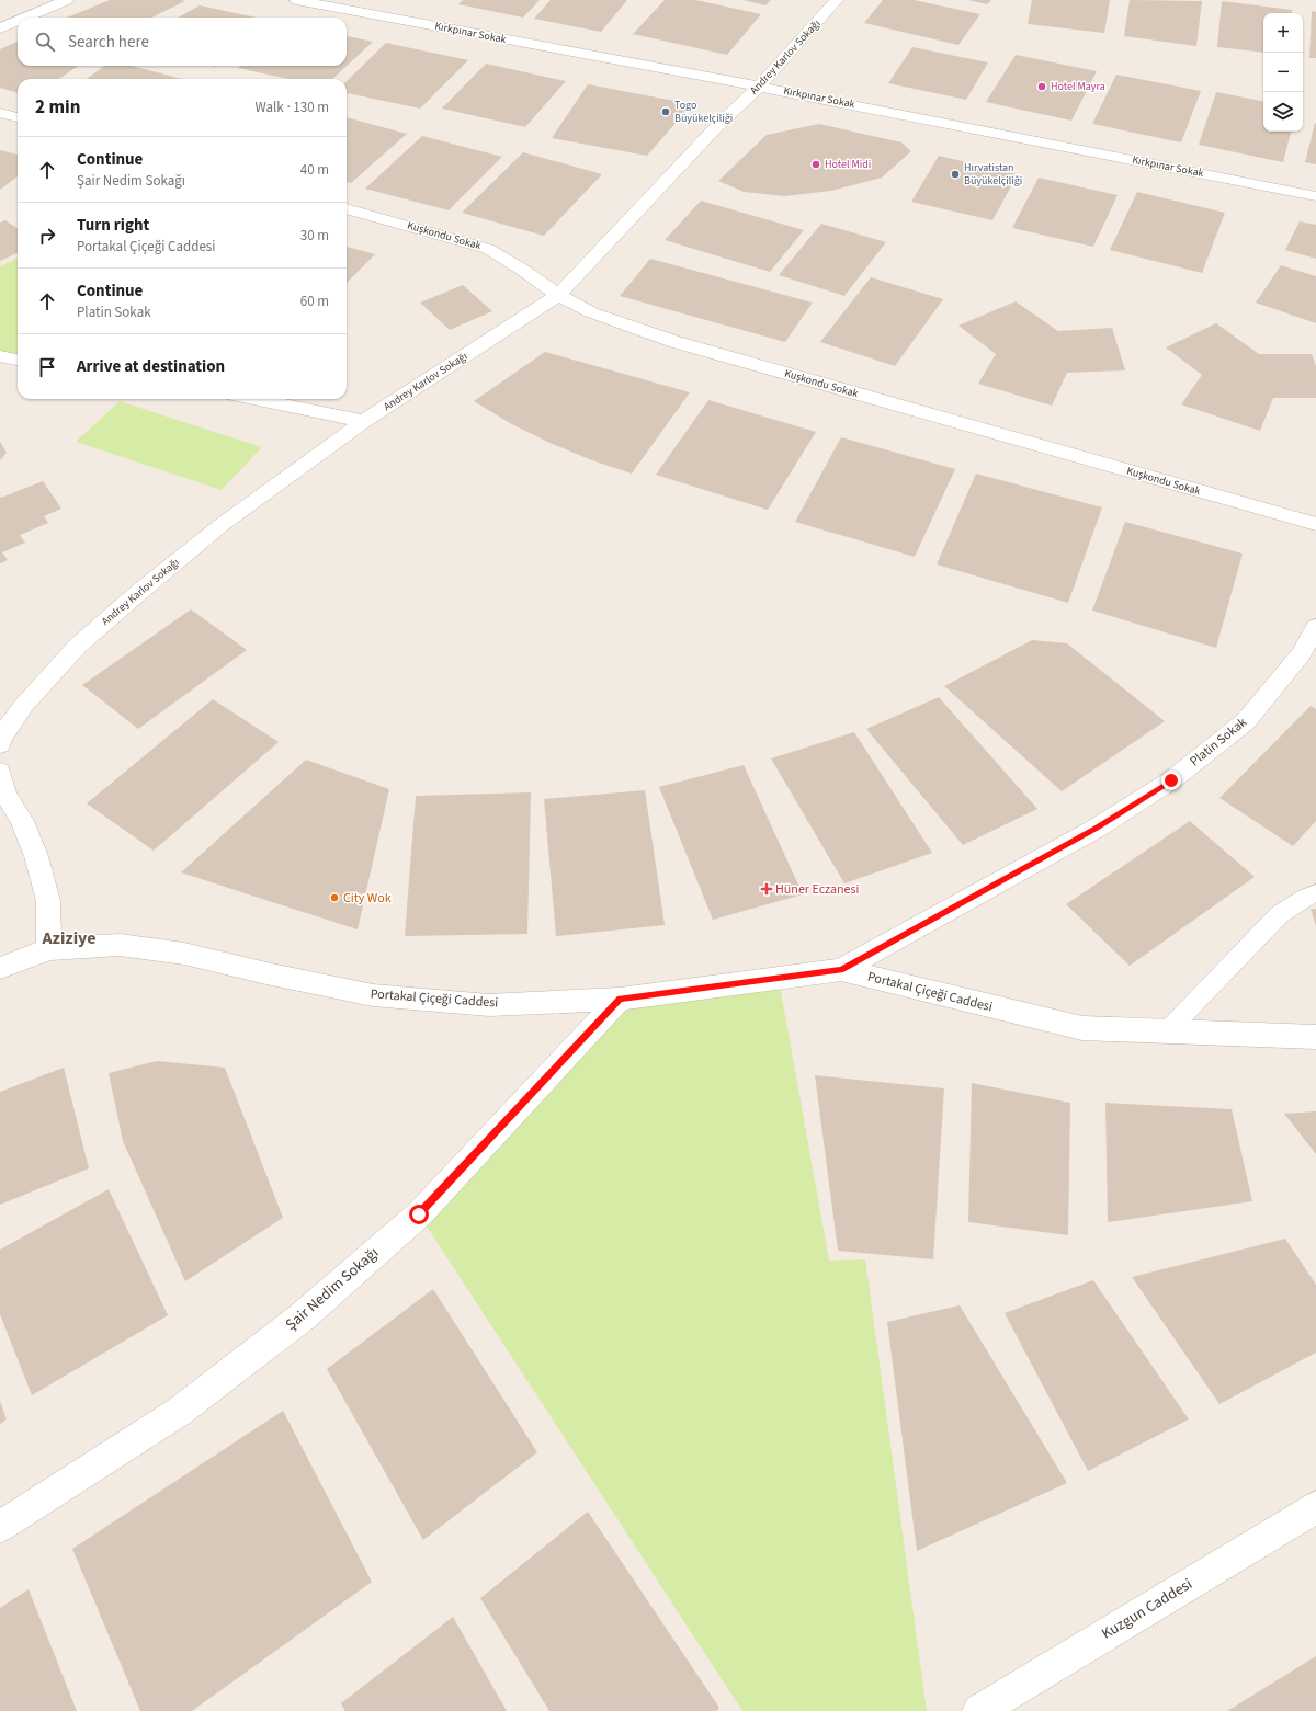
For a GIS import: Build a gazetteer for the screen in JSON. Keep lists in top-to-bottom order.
{
  "streets": {
    "street": [
      "Kırkpınar Sokak",
      "Andrey Karlov Sokağı",
      "Kuşkondu Sokak",
      "Platin Sokak",
      "Portakal Çiçeği Caddesi",
      "Şair Nedim Sokağı",
      "Kuzgun Caddesi"
    ]
  },
  "crossings": [
    ["Kırkpınar Sokak", "Andrey Karlov Sokağı"],
    ["Andrey Karlov Sokağı", "Kuşkondu Sokak"],
    ["Platin Sokak", "Portakal Çiçeği Caddesi"],
    ["Portakal Çiçeği Caddesi", "Şair Nedim Sokağı"]
  ],
  "districts": ["Aziziye"],
  "places": {
    "other": [
      "Hotel Mayra",
      "Togo Büyükelçiliği",
      "Hotel Midi",
      "Hırvatistan Büyükelçiliği",
      "City Wok"
    ],
    "health": ["Hüner Eczanesi"]
  },
  "page": {
    "map_buttons": ["+", "−"],
    "search": "Search here",
    "heading": ["2 min", "Walk · 130 m"],
    "list": [
      ["Continue", "Şair Nedim Sokağı", "40 m"],
      ["Turn right", "Portakal Çiçeği Caddesi", "30 m"],
      ["Continue", "Platin Sokak", "60 m"],
      "Arrive at destination"
    ]
  }
}
